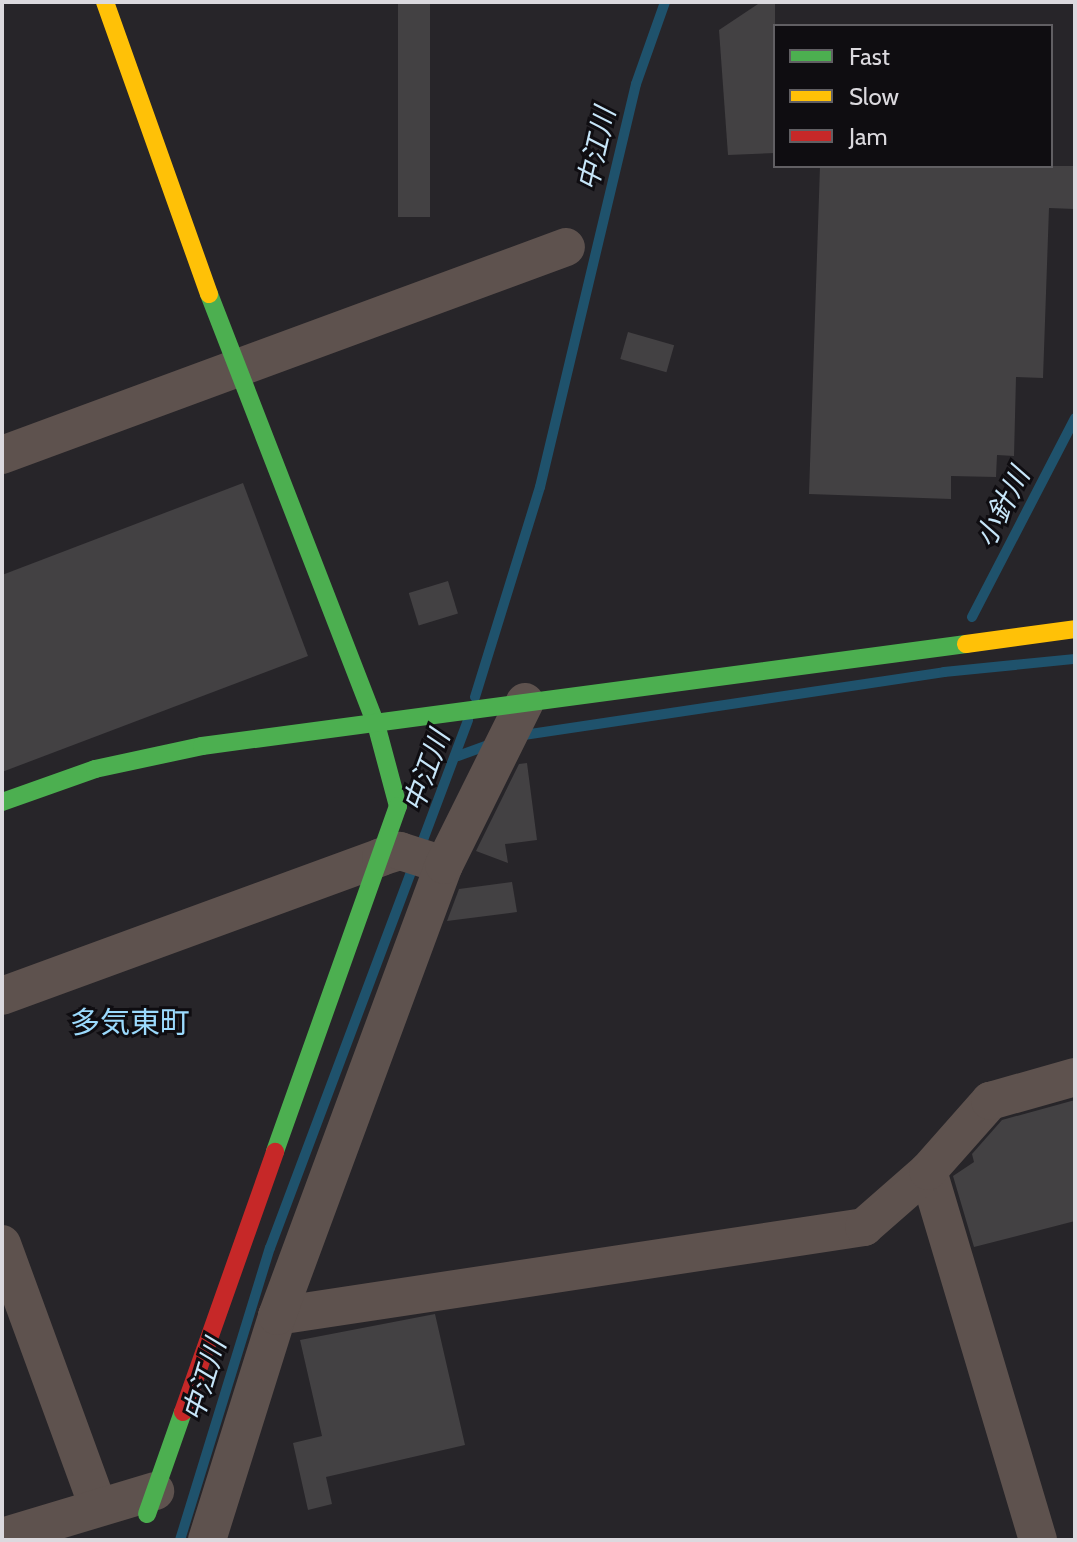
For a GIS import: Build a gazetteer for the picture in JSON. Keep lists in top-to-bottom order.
{
  "districts": ["多気東町"],
  "water": ["中江川", "小針川"],
  "legend": ["Fast", "Slow", "Jam"]
}
